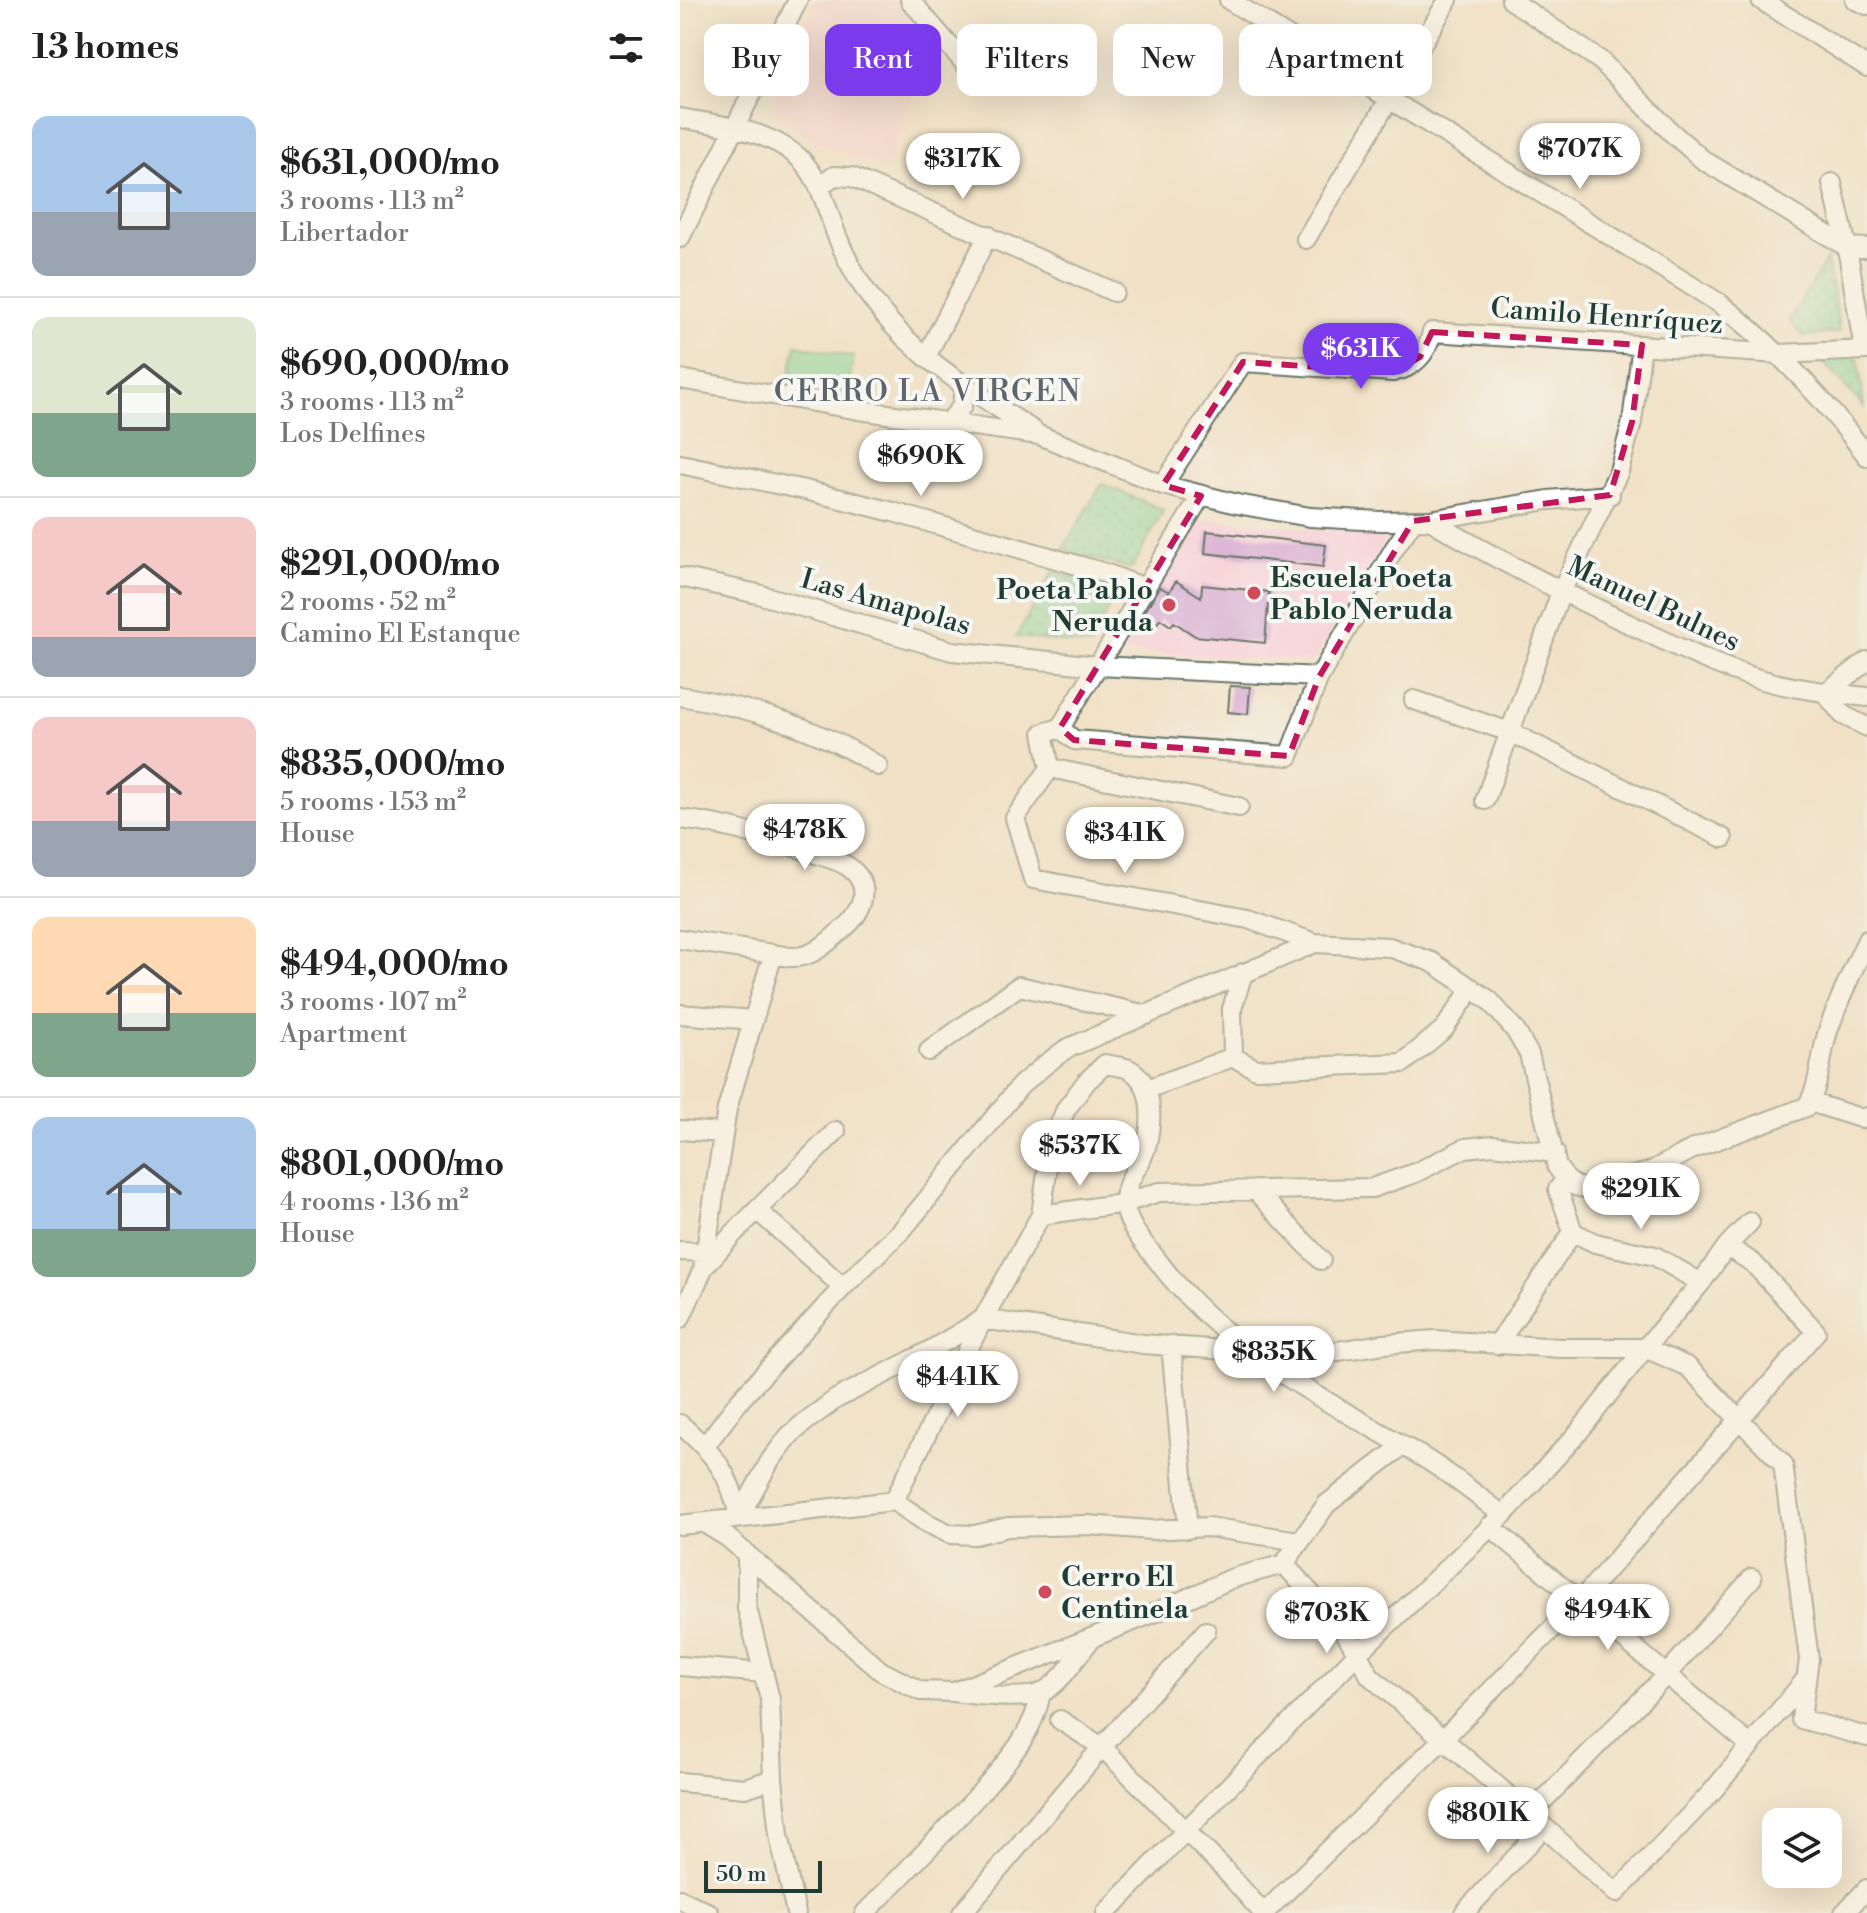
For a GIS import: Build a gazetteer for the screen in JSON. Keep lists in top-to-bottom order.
{
  "streets": {
    "street": ["Camilo Henríquez", "Las Amapolas", "Manuel Bulnes"]
  },
  "crossings": [
    ["Camilo Henríquez", "Manuel Bulnes"]
  ],
  "districts": ["CERRO LA VIRGEN"],
  "places": ["Escuela Poeta Pablo Neruda", "Poeta Pablo Neruda", "Cerro El Centinela"],
  "scale_bar": "50 m",
  "page": {
    "heading": "13 homes",
    "chip": [
      "Buy",
      "Rent",
      "Filters",
      "New",
      "Apartment"
    ],
    "list": [
      {
        "name": "$631,000/mo",
        "note": "3 rooms · 113 m² · Libertador"
      },
      {
        "name": "$690,000/mo",
        "note": "3 rooms · 113 m² · Los Delfines"
      },
      {
        "name": "$291,000/mo",
        "note": "2 rooms · 52 m² · Camino El Estanque"
      },
      {
        "name": "$835,000/mo",
        "note": "5 rooms · 153 m² · House"
      },
      {
        "name": "$494,000/mo",
        "note": "3 rooms · 107 m² · Apartment"
      },
      {
        "name": "$801,000/mo",
        "note": "4 rooms · 136 m² · House"
      }
    ],
    "price": [
      "$707K",
      "$317K",
      "$631K",
      "$690K",
      "$478K",
      "$341K",
      "$537K",
      "$291K",
      "$835K",
      "$441K",
      "$494K",
      "$703K",
      "$801K"
    ],
    "scale": "50 m"
  }
}
